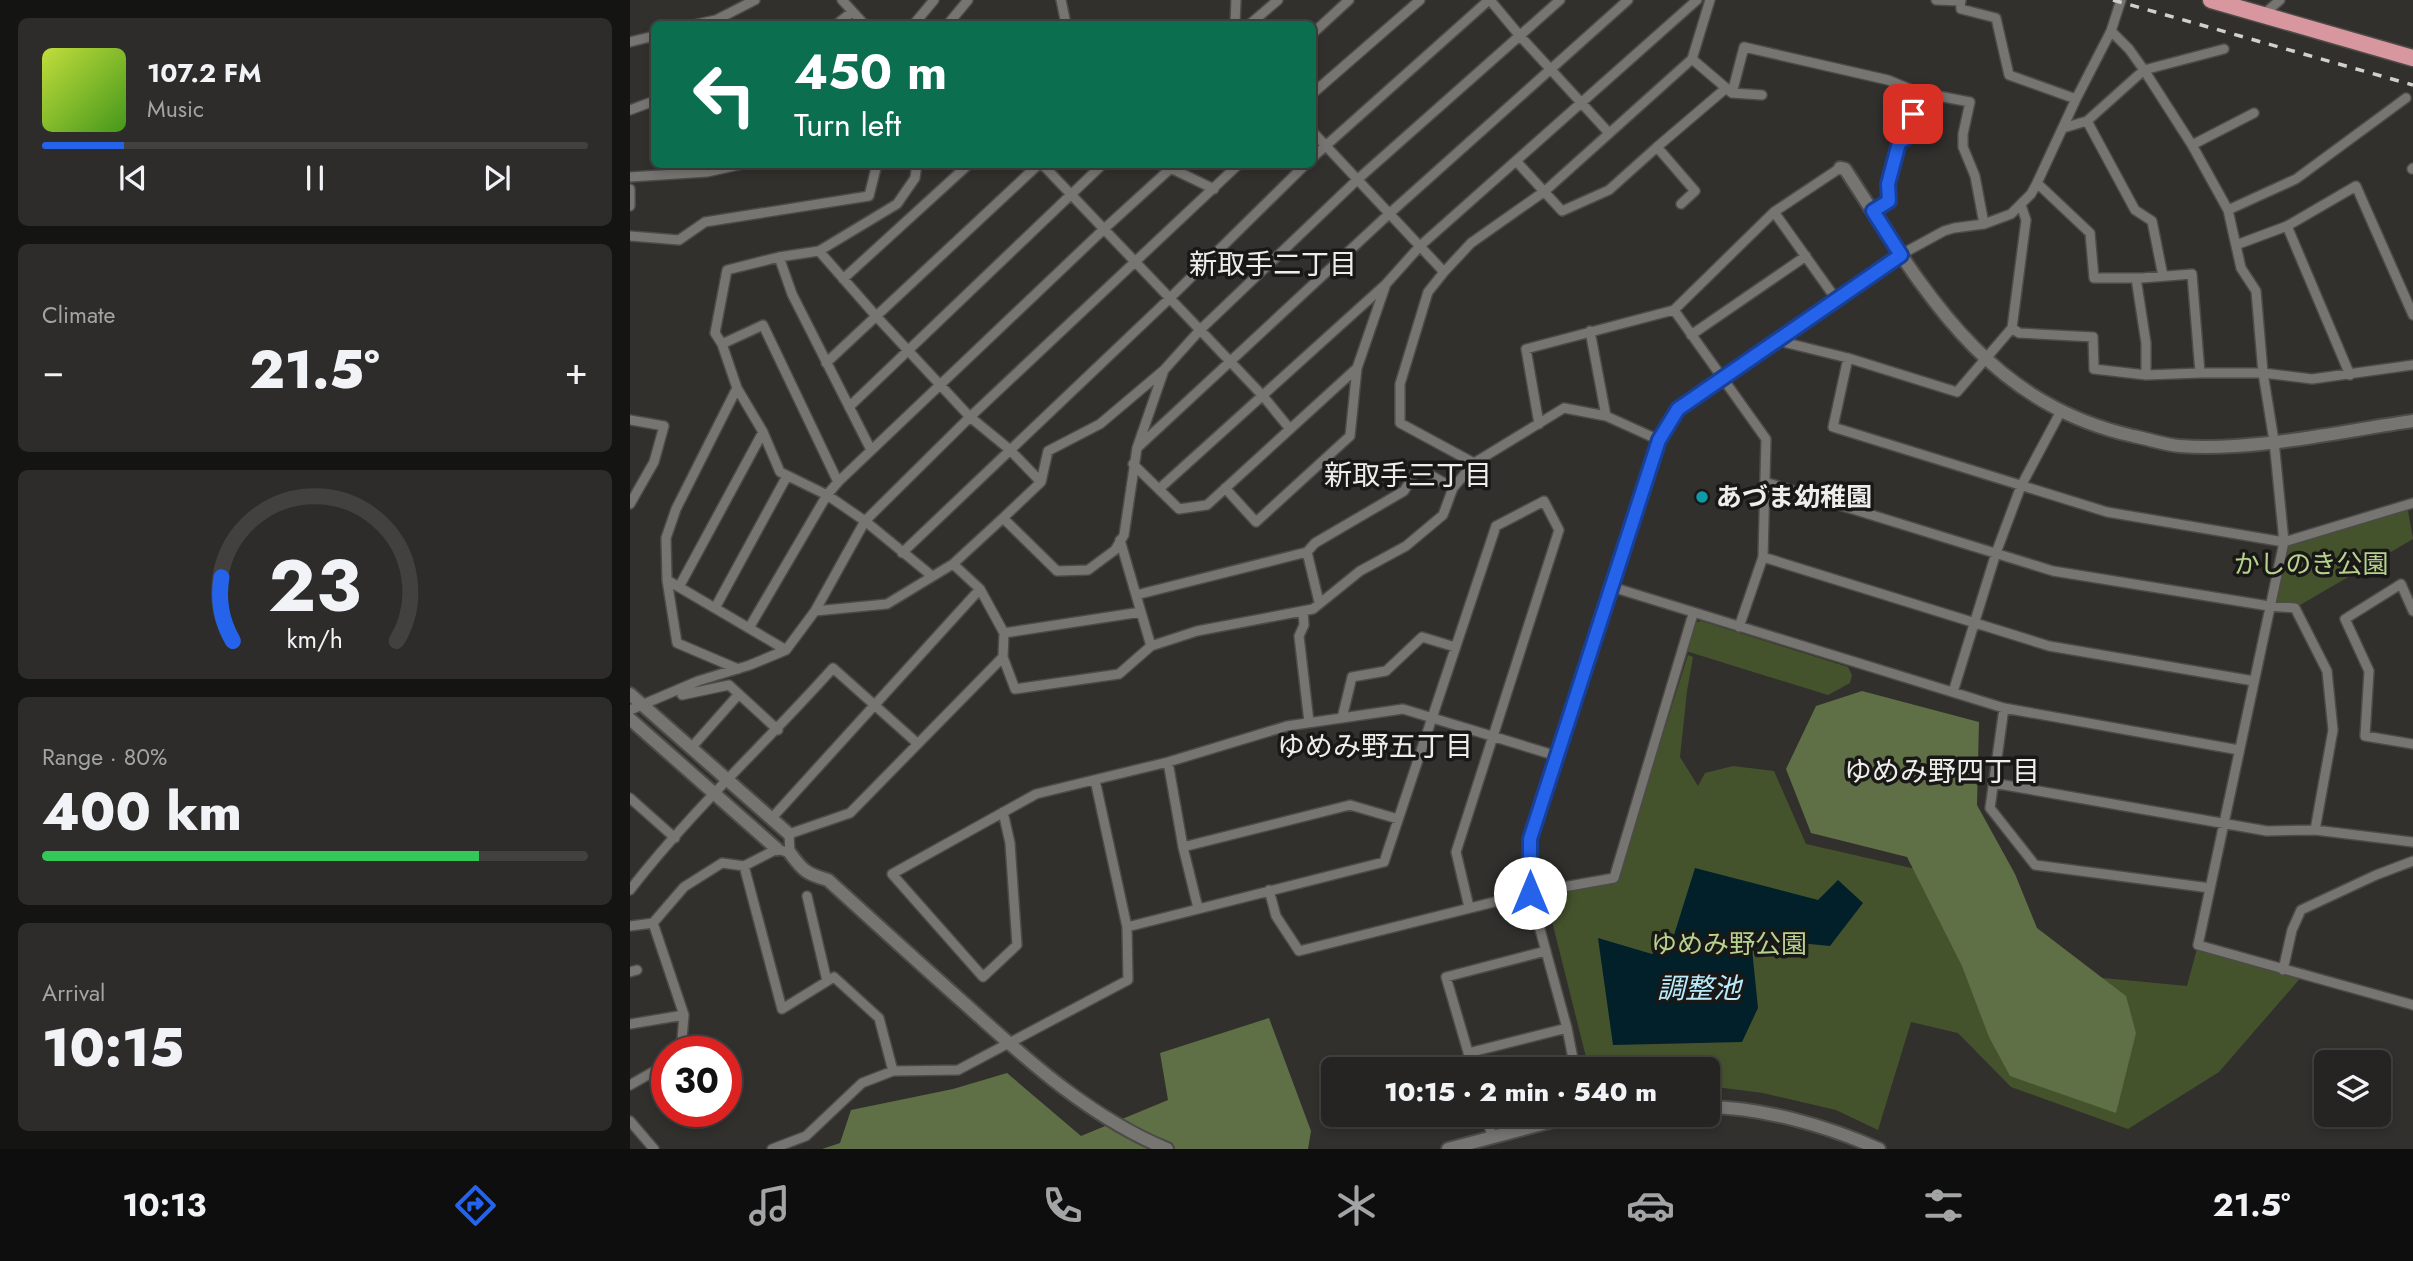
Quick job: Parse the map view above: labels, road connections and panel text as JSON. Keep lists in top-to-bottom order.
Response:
{
  "districts": [
    "新取手二丁目",
    "新取手三丁目",
    "ゆめみ野五丁目",
    "ゆめみ野四丁目"
  ],
  "water": ["調整池"],
  "parks": ["かしのき公園", "ゆめみ野公園"],
  "places": ["あづま幼稚園"],
  "page": {
    "turn": ["450 m", "Turn left"],
    "song": ["107.2 FM", "Music"],
    "tile": [
      "Climate",
      ["Range · 80%", "400 km"],
      ["Arrival", "10:15"]
    ],
    "heat": ["−", "21.5°", "+"],
    "limit": "30",
    "trip": "10:15 · 2 min · 540 m",
    "tabs": ["10:13", "21.5°"],
    "gauge": ["23", "km/h"]
  }
}
